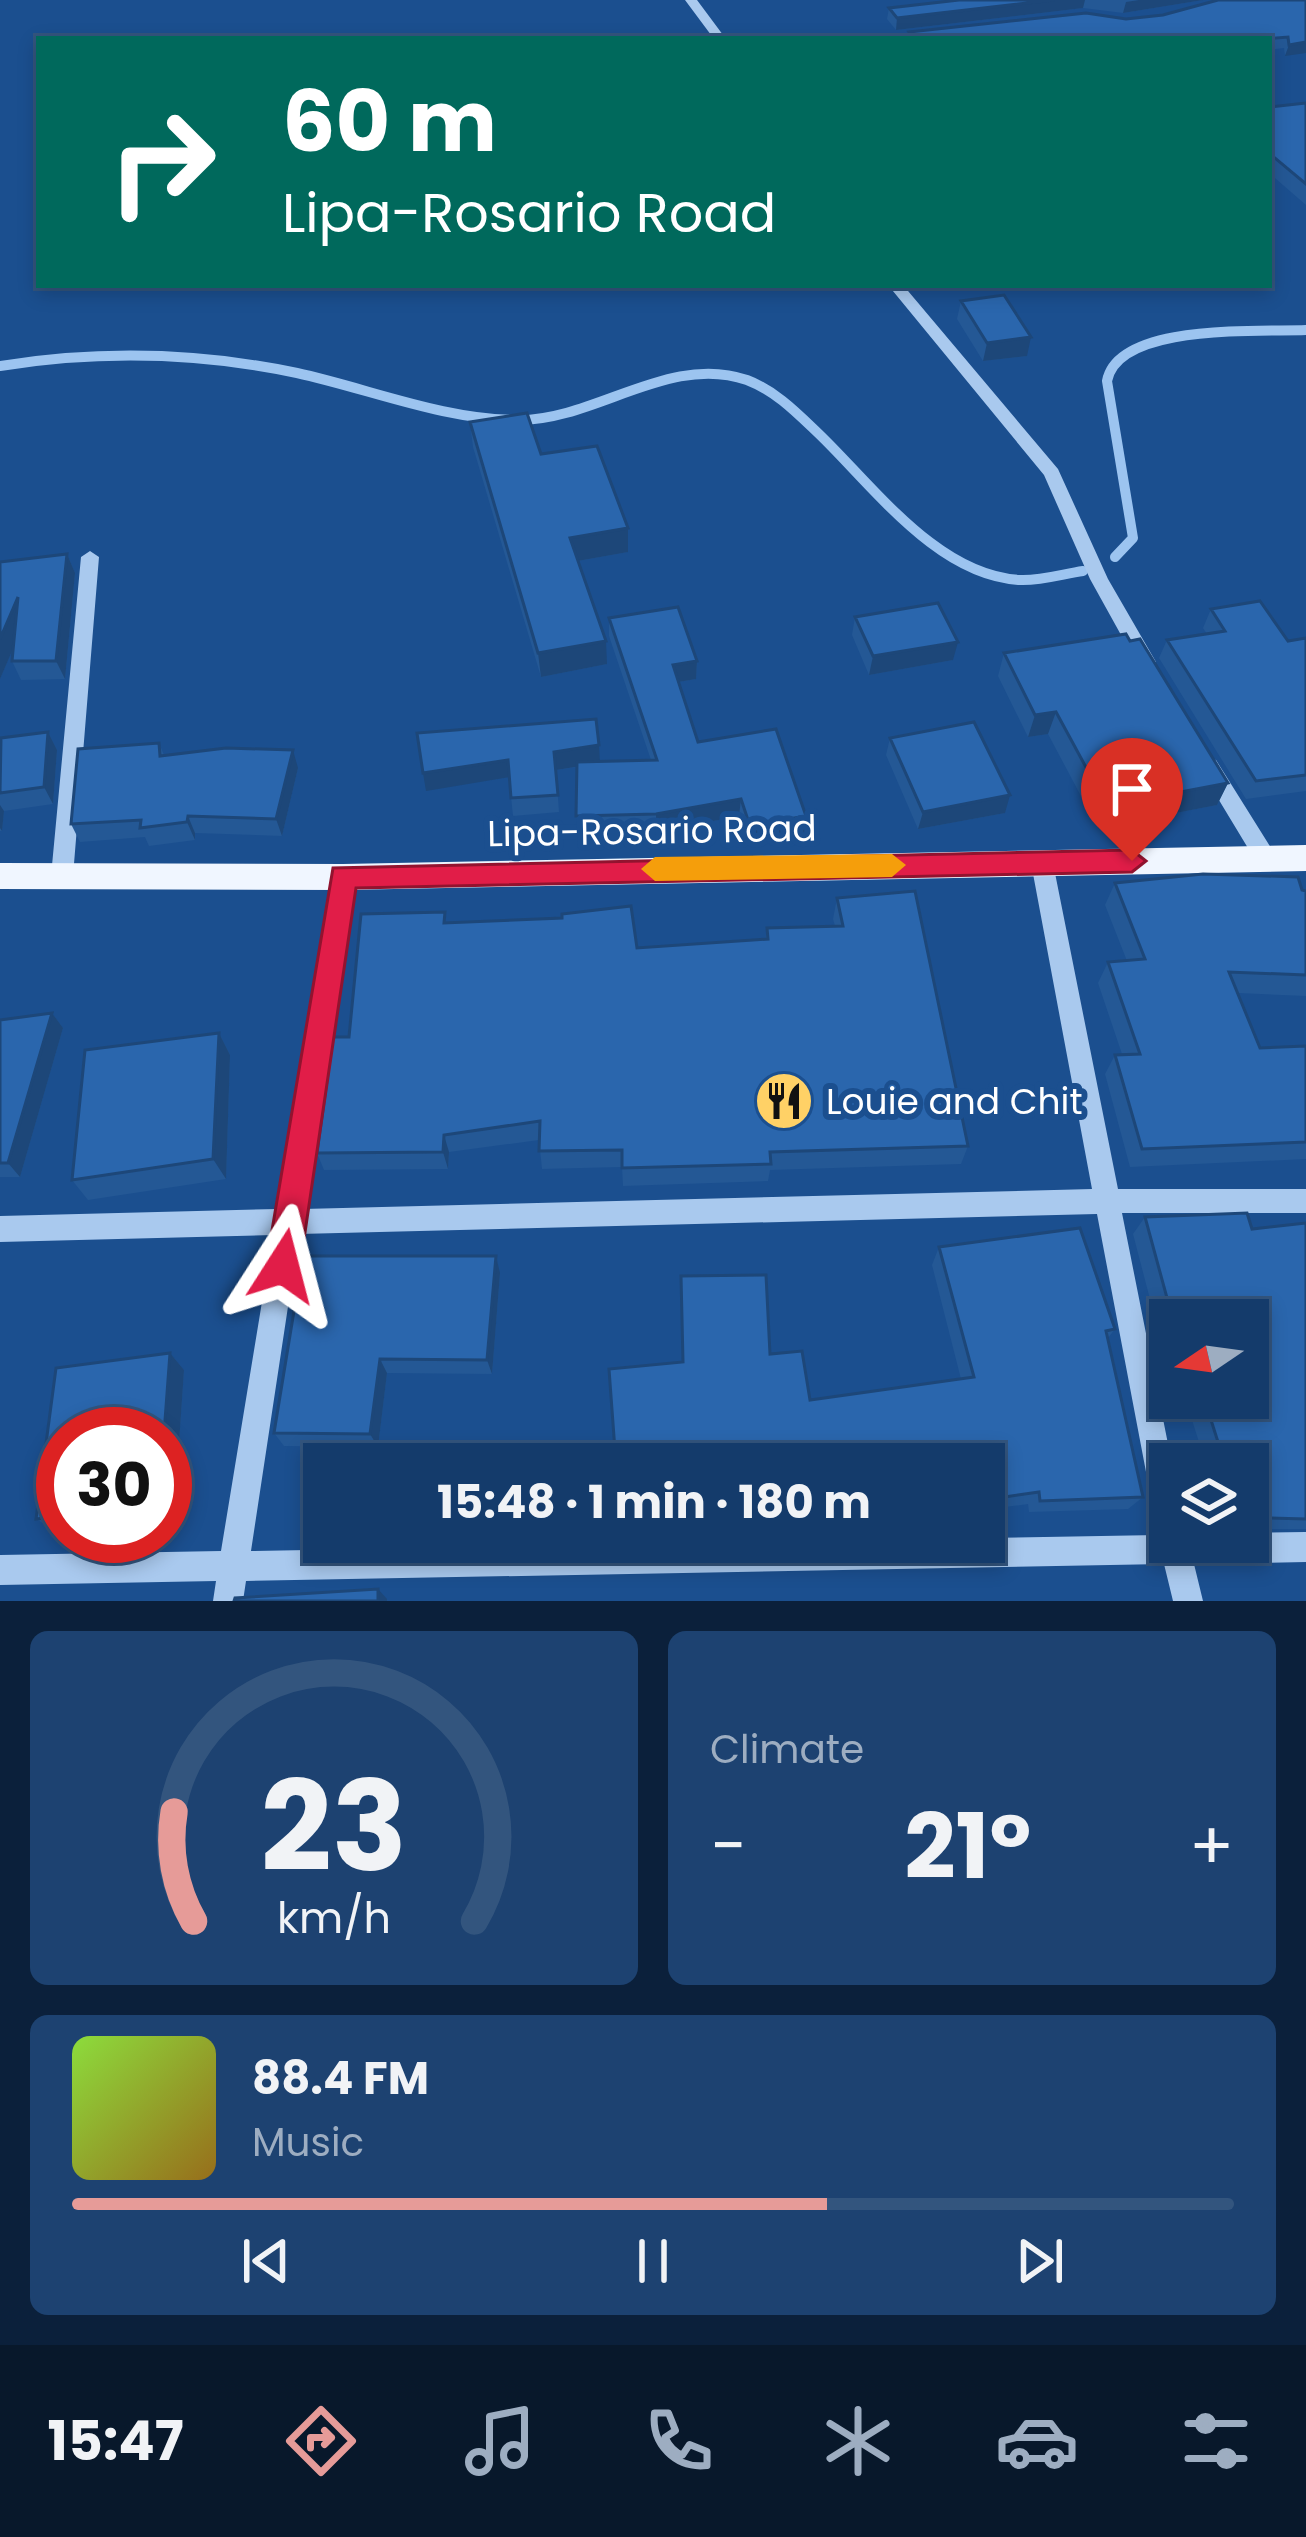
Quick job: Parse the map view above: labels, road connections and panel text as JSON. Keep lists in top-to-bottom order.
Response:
{
  "streets": {
    "main road": ["Lipa-Rosario Road"]
  },
  "places": {
    "restaurant": ["Louie and Chit"]
  },
  "north": "left",
  "page": {
    "turn": ["60 m", "Lipa-Rosario Road"],
    "limit": "30",
    "trip": "15:48 · 1 min · 180 m",
    "tile": "Climate",
    "heat": ["−", "21°", "+"],
    "song": ["88.4 FM", "Music"],
    "tabs": "15:47",
    "gauge": ["23", "km/h"]
  }
}
